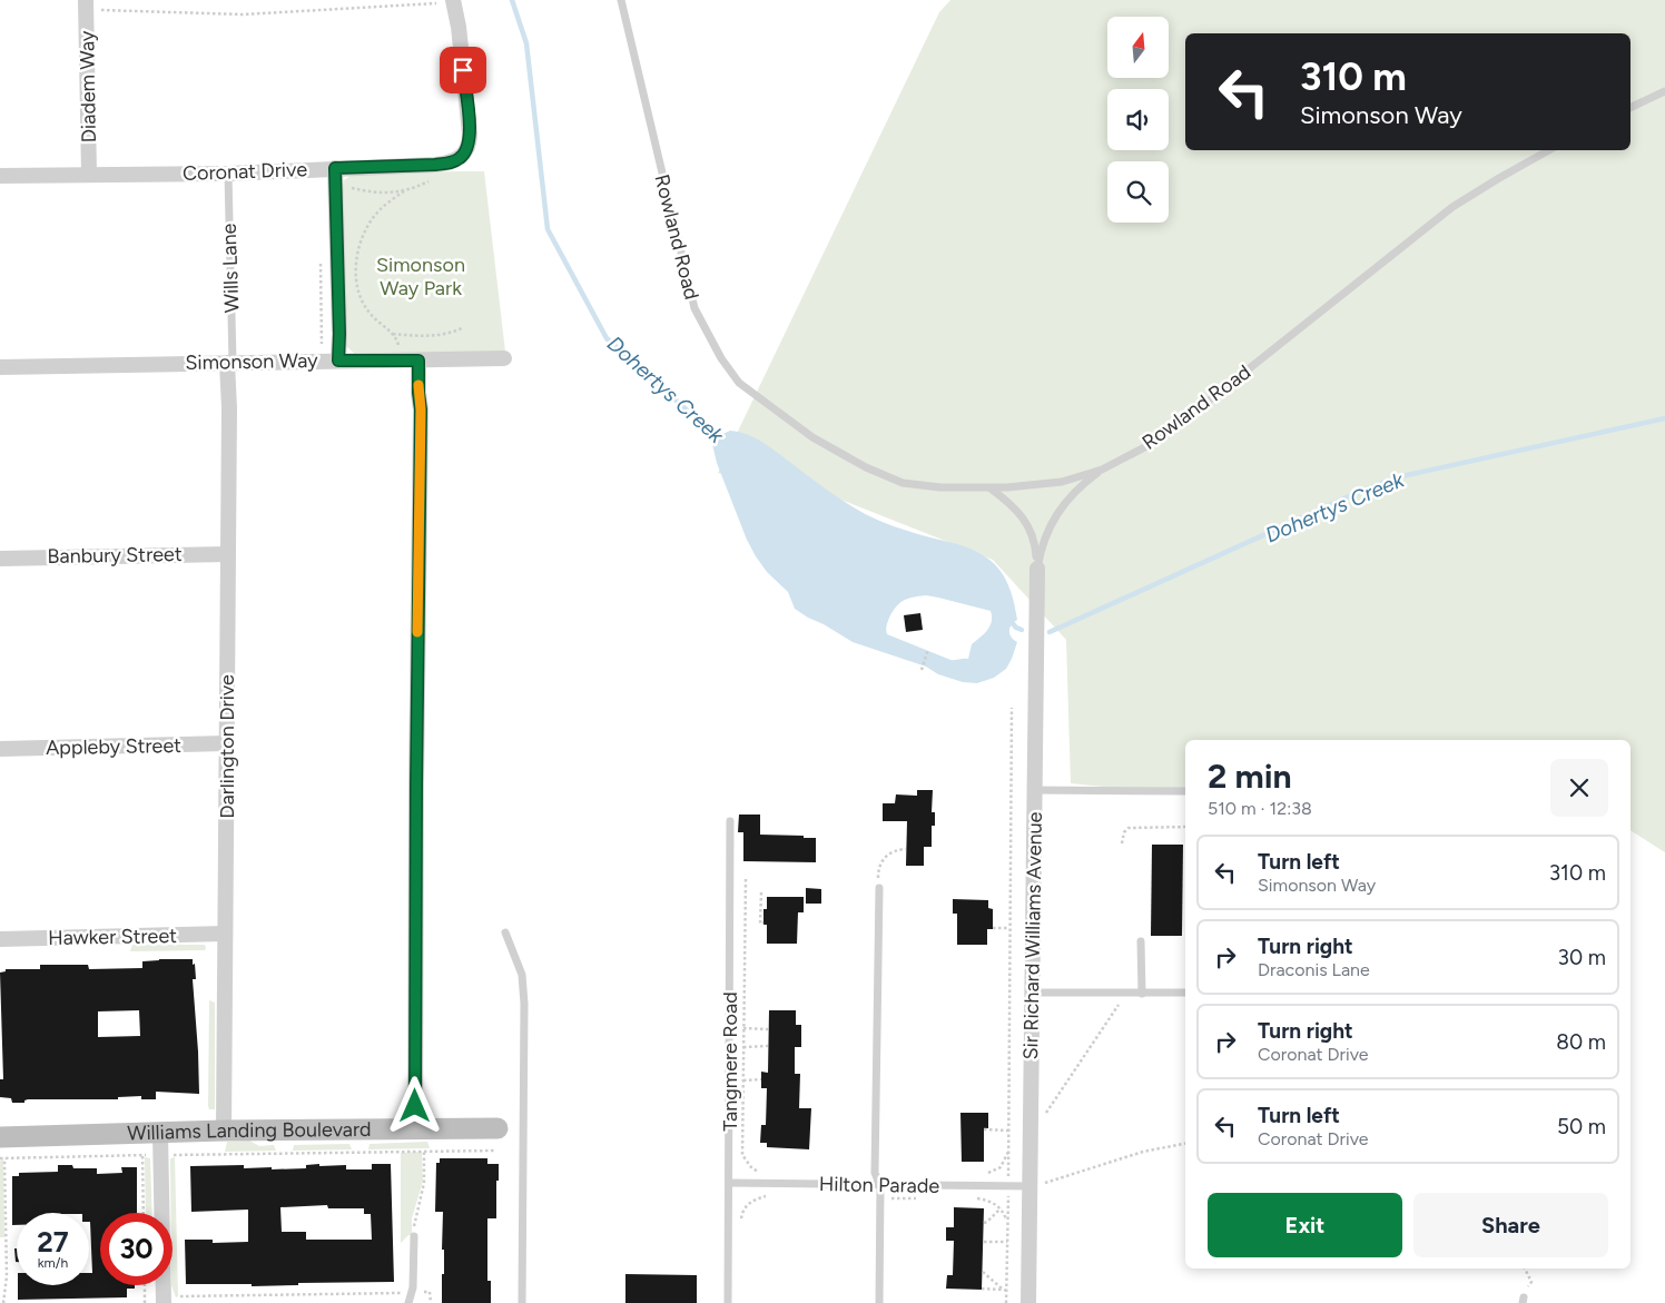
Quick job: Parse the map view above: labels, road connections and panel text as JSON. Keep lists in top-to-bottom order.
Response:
{
  "streets": {
    "street": [
      "Diadem Way",
      "Coronat Drive",
      "Simonson Way",
      "Banbury Street",
      "Appleby Street",
      "Darlington Drive",
      "Sir Richard Williams Avenue",
      "Hawker Street",
      "Williams Landing Boulevard"
    ],
    "lane": [
      "Rowland Road",
      "Wills Lane",
      "Tangmere Road",
      "Hilton Parade"
    ]
  },
  "crossings": [
    ["Diadem Way", "Coronat Drive"],
    ["Coronat Drive", "Wills Lane"],
    ["Wills Lane", "Simonson Way"],
    ["Wills Lane", "Darlington Drive"],
    ["Simonson Way", "Darlington Drive"],
    ["Banbury Street", "Darlington Drive"],
    ["Appleby Street", "Darlington Drive"],
    ["Darlington Drive", "Hawker Street"],
    ["Darlington Drive", "Williams Landing Boulevard"],
    ["Sir Richard Williams Avenue", "Hilton Parade"],
    ["Tangmere Road", "Hilton Parade"]
  ],
  "water": ["Dohertys Creek"],
  "parks": ["Simonson Way Park"],
  "north": "top",
  "page": {
    "turn": ["310 m", "Simonson Way"],
    "heading": ["2 min", "510 m · 12:38"],
    "list": [
      {
        "name": "Turn left",
        "note": "Simonson Way",
        "value": "310 m"
      },
      {
        "name": "Turn right",
        "note": "Draconis Lane",
        "value": "30 m"
      },
      {
        "name": "Turn right",
        "note": "Coronat Drive",
        "value": "80 m"
      },
      {
        "name": "Turn left",
        "note": "Coronat Drive",
        "value": "50 m"
      }
    ],
    "buttons": ["Exit", "Share"],
    "speed": "27 km/h",
    "limit": "30"
  }
}
